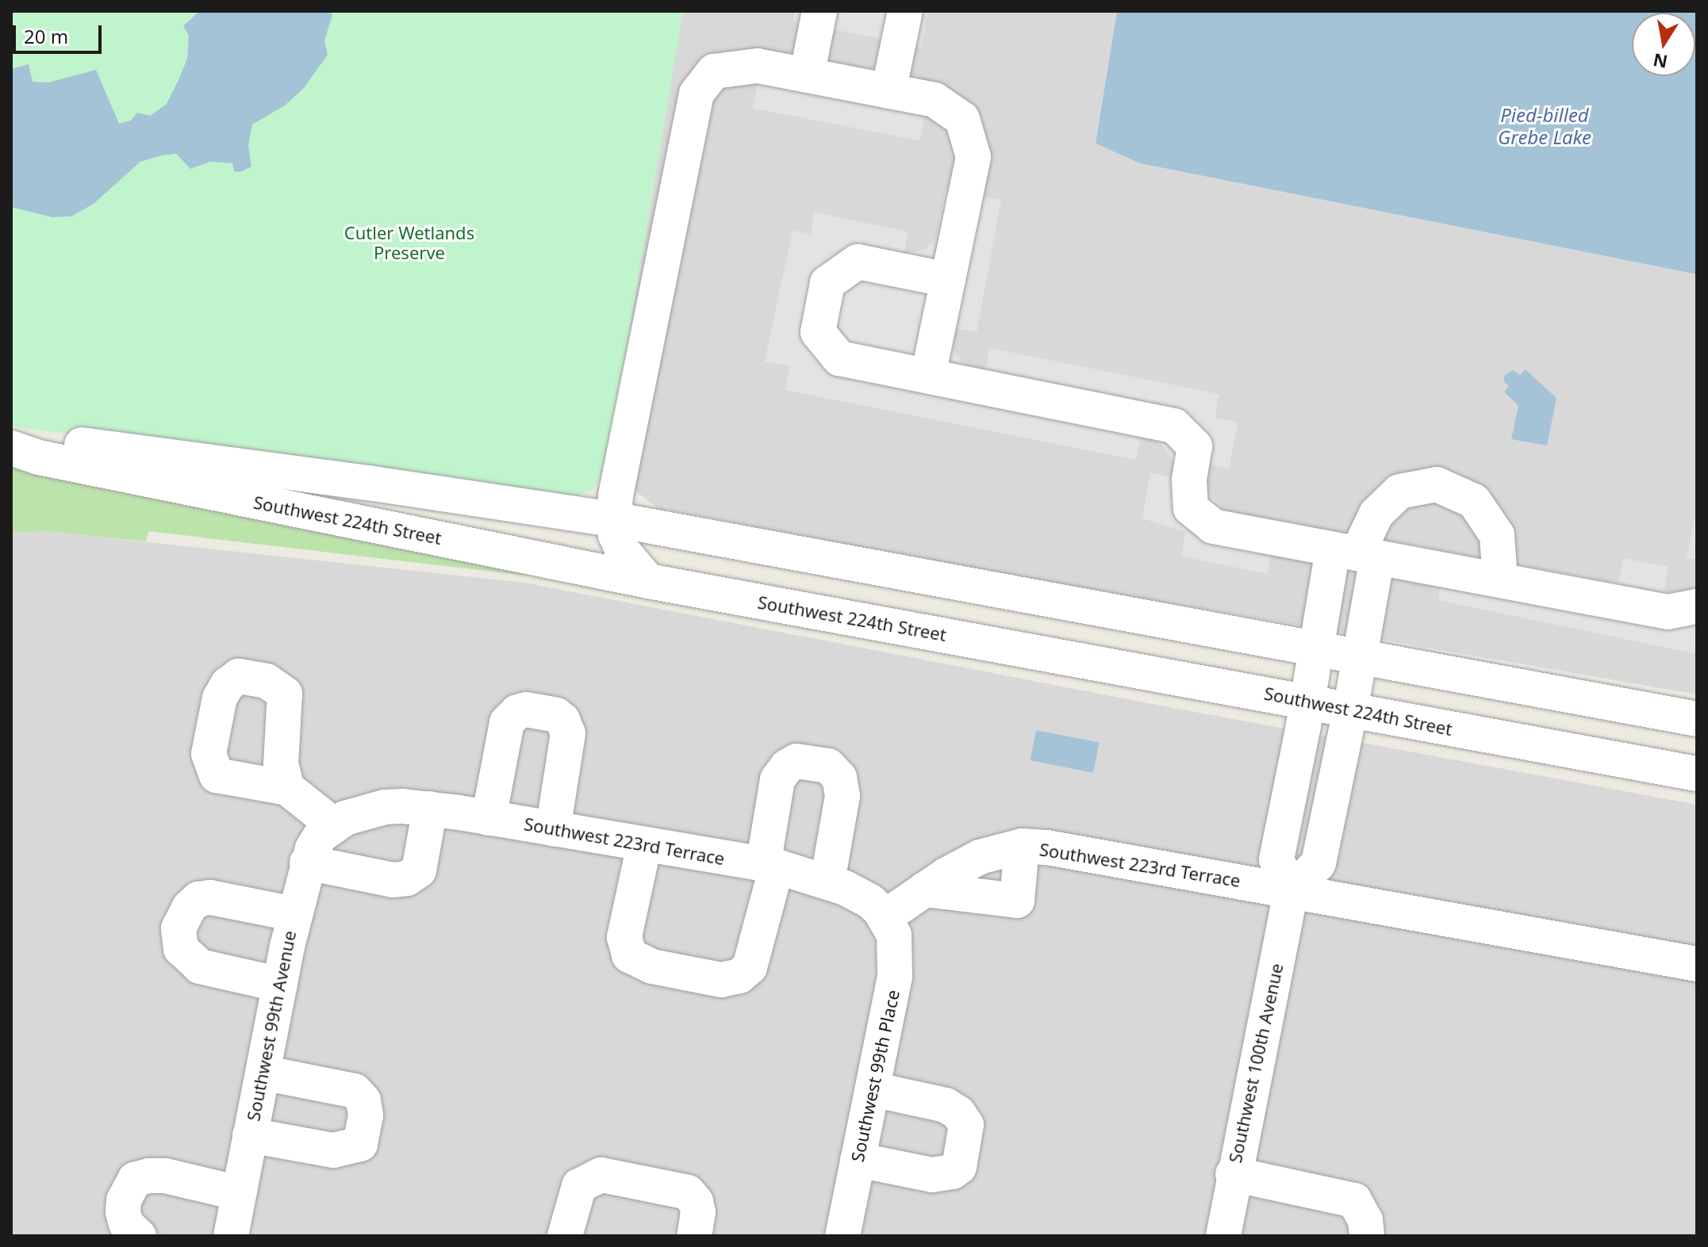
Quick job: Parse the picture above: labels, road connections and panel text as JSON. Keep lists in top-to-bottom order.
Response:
{
  "streets": {
    "street": [
      "Southwest 224th Street",
      "Southwest 223rd Terrace",
      "Southwest 99th Avenue",
      "Southwest 100th Avenue",
      "Southwest 99th Place"
    ]
  },
  "crossings": [
    ["Southwest 223rd Terrace", "Southwest 99th Avenue"],
    ["Southwest 223rd Terrace", "Southwest 100th Avenue"],
    ["Southwest 223rd Terrace", "Southwest 99th Place"]
  ],
  "water": ["Pied-billed Grebe Lake"],
  "parks": ["Cutler Wetlands Preserve"],
  "scale_bar": "20 m",
  "north": "bottom"
}
